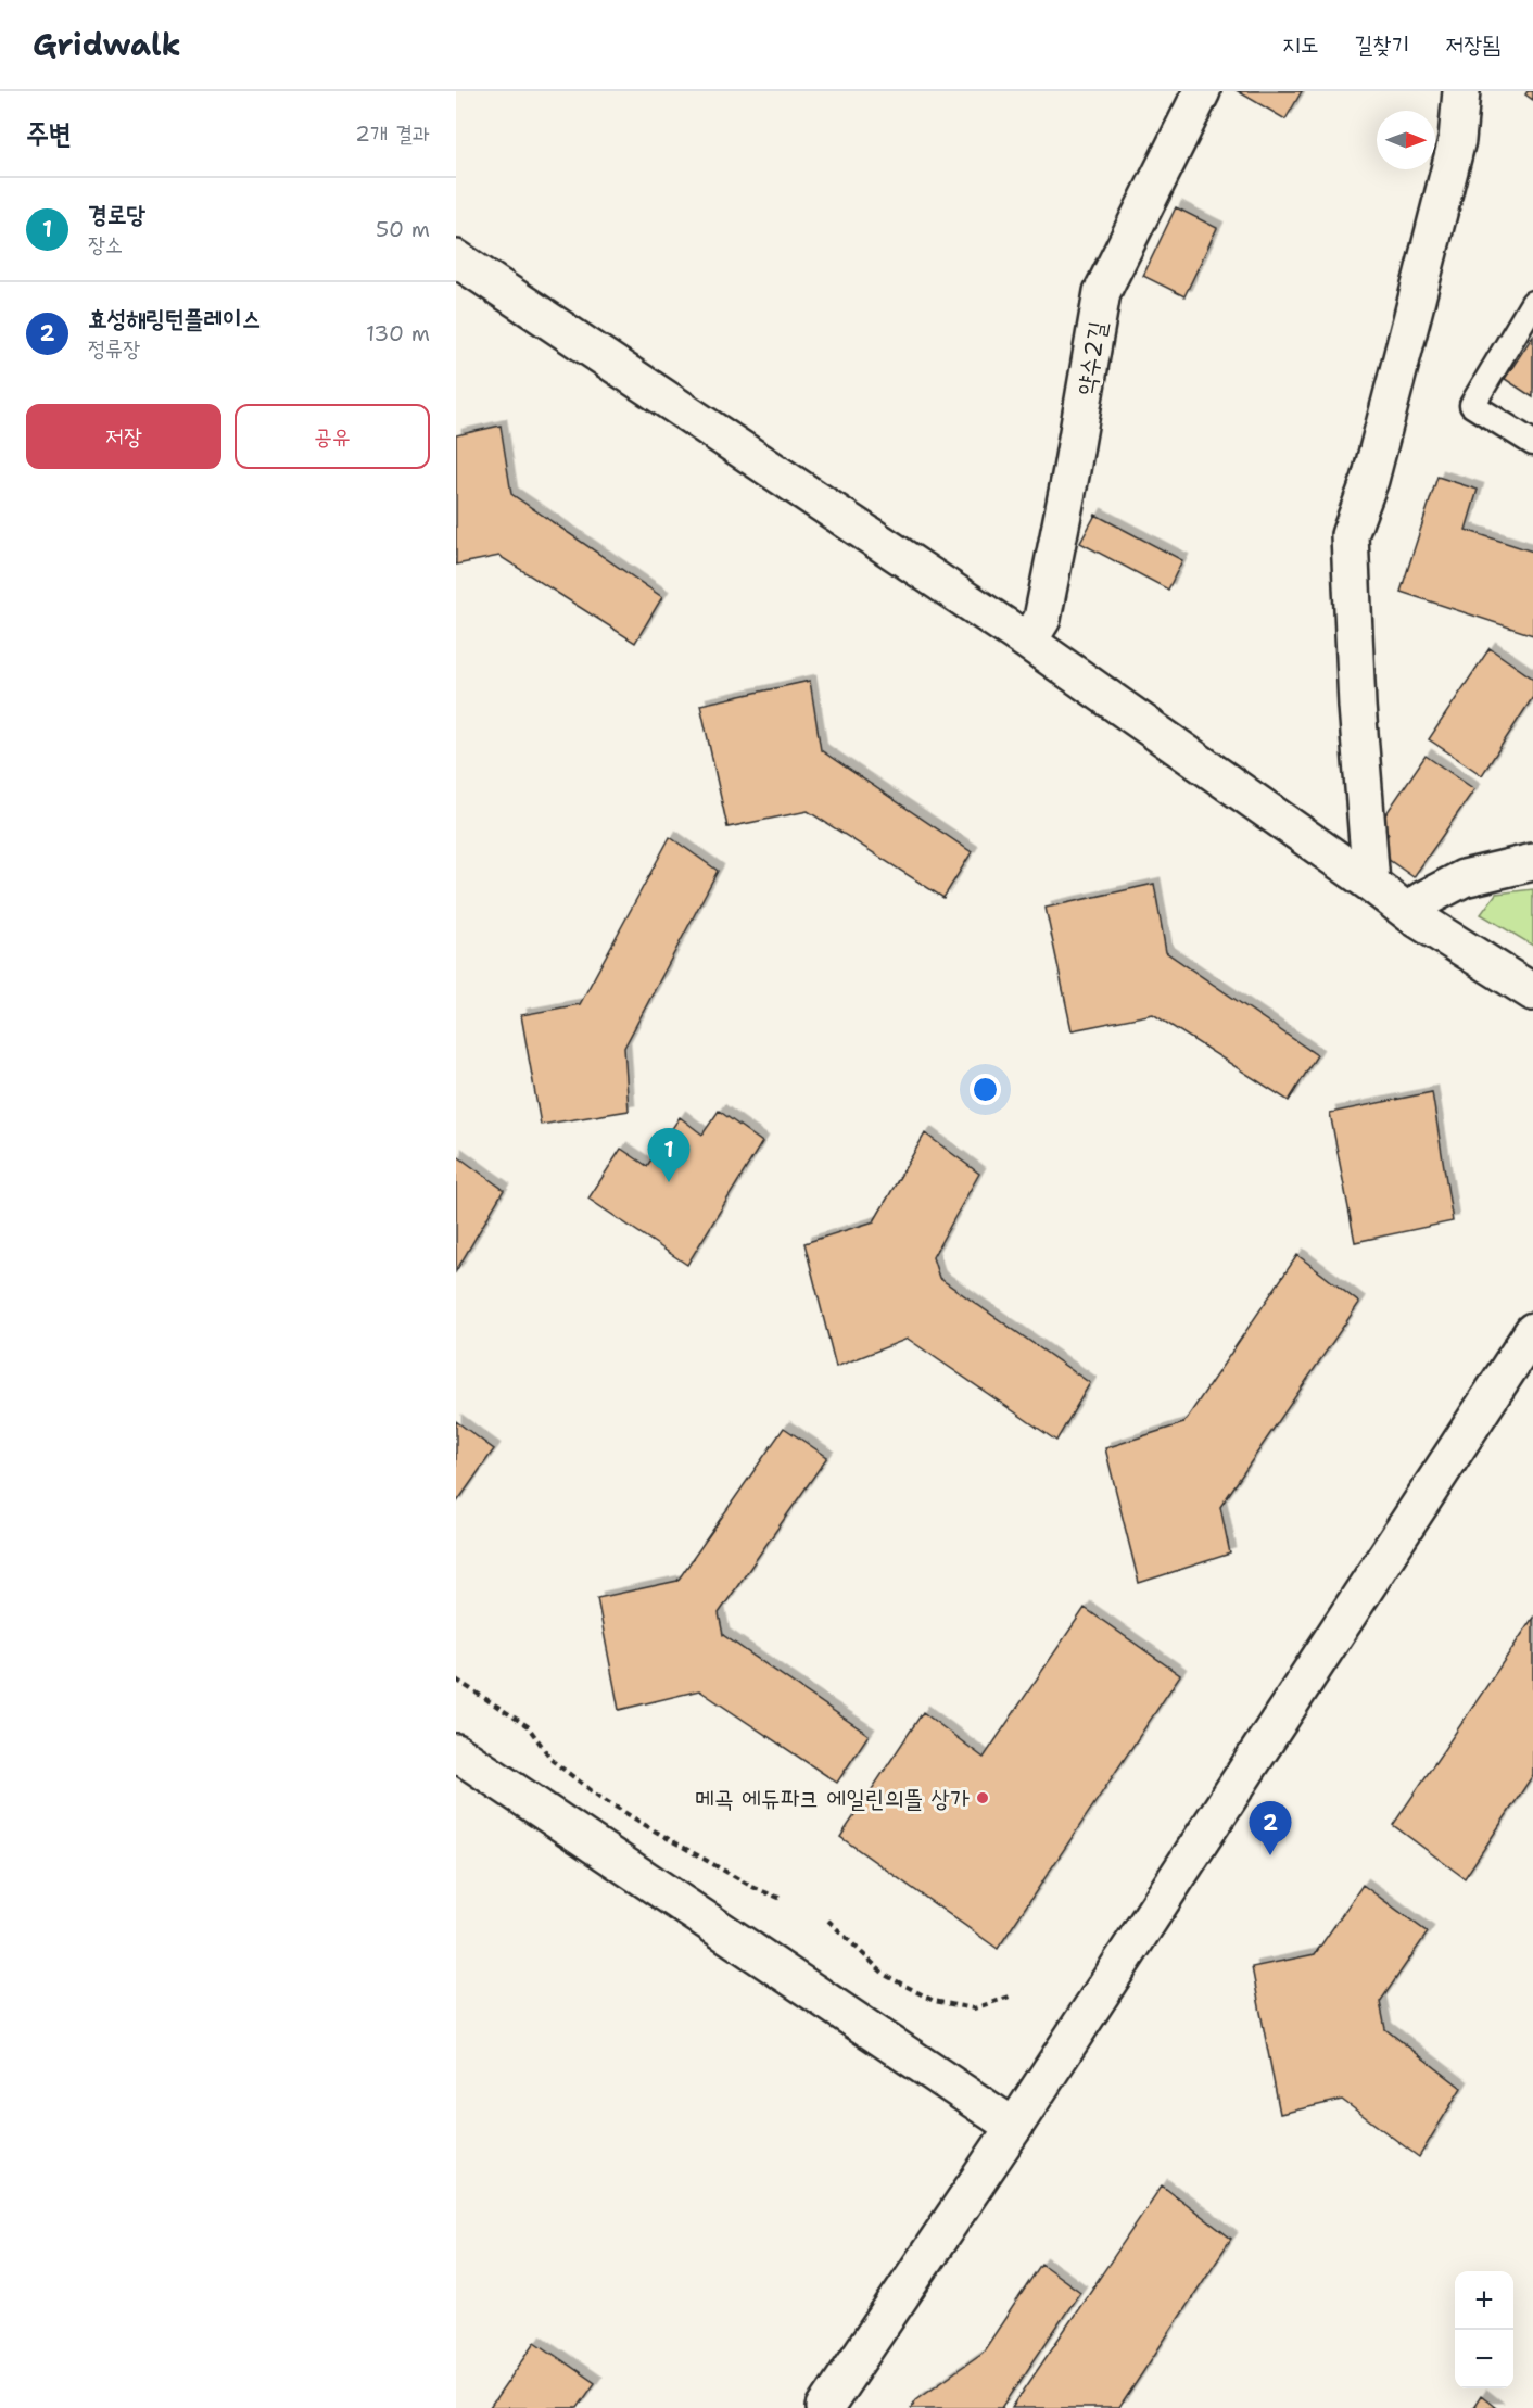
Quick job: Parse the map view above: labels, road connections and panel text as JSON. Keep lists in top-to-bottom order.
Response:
{
  "streets": {
    "street": ["약수2길"]
  },
  "places": ["메곡 에듀파크 에일린의뜰 상가"],
  "north": "right",
  "page": {
    "header": "Gridwalk",
    "nav": ["지도", "길찾기", "저장됨"],
    "heading": ["주변", "2개 결과"],
    "list": [
      {
        "mark": "1",
        "name": "경로당",
        "note": "장소",
        "value": "50 m"
      },
      {
        "mark": "2",
        "name": "효성해링턴플레이스",
        "note": "정류장",
        "value": "130 m"
      }
    ],
    "buttons": ["저장", "공유"],
    "pins": ["1", "2"],
    "map_buttons": ["+", "−"]
  }
}
